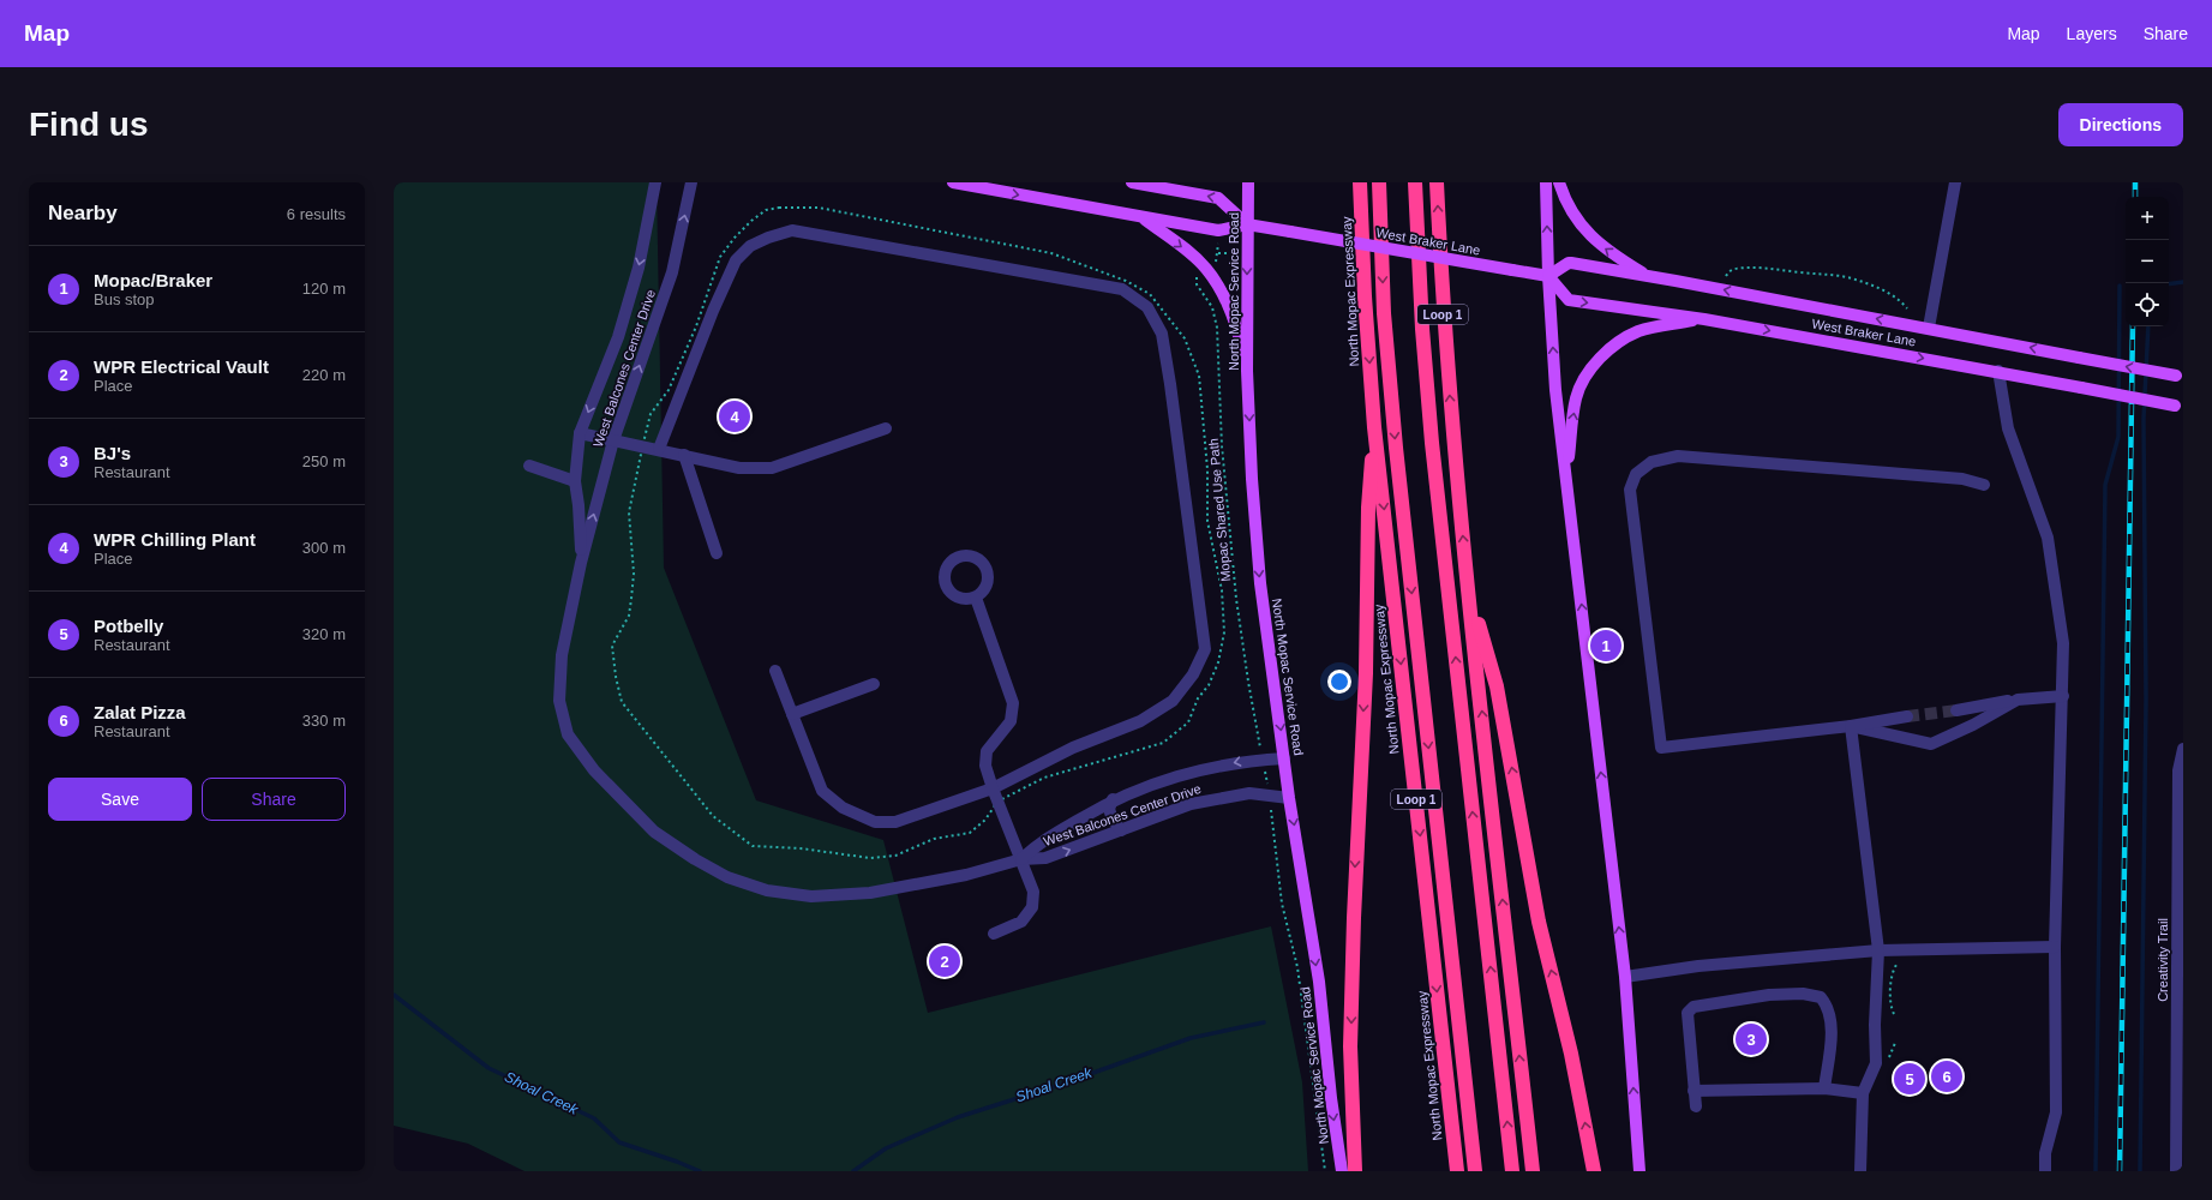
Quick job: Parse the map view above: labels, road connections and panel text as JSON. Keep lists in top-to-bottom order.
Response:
{
  "streets": {
    "highway": ["North Mopac Expressway", "Loop 1"],
    "main road": ["West Braker Lane", "North Mopac Service Road"],
    "street": ["West Balcones Center Drive", "Creativity Trail"],
    "path": ["Mopac Shared Use Path"]
  },
  "crossings": [
    ["West Braker Lane", "North Mopac Service Road"],
    ["North Mopac Service Road", "West Balcones Center Drive"]
  ],
  "one_way": ["North Mopac Service Road"],
  "water": ["Shoal Creek"],
  "page": {
    "header": "Map",
    "nav": ["Map", "Layers", "Share"],
    "buttons": [
      "Directions",
      ["Save", "Share"]
    ],
    "title": "Find us",
    "heading": ["Nearby", "6 results"],
    "map_buttons": ["+", "−"],
    "list": [
      {
        "mark": "1",
        "name": "Mopac/Braker",
        "note": "Bus stop",
        "value": "120 m"
      },
      {
        "mark": "2",
        "name": "WPR Electrical Vault",
        "note": "Place",
        "value": "220 m"
      },
      {
        "mark": "3",
        "name": "BJ's",
        "note": "Restaurant",
        "value": "250 m"
      },
      {
        "mark": "4",
        "name": "WPR Chilling Plant",
        "note": "Place",
        "value": "300 m"
      },
      {
        "mark": "5",
        "name": "Potbelly",
        "note": "Restaurant",
        "value": "320 m"
      },
      {
        "mark": "6",
        "name": "Zalat Pizza",
        "note": "Restaurant",
        "value": "330 m"
      }
    ],
    "pins": [
      "4",
      "1",
      "2",
      "3",
      "6",
      "5"
    ]
  }
}
